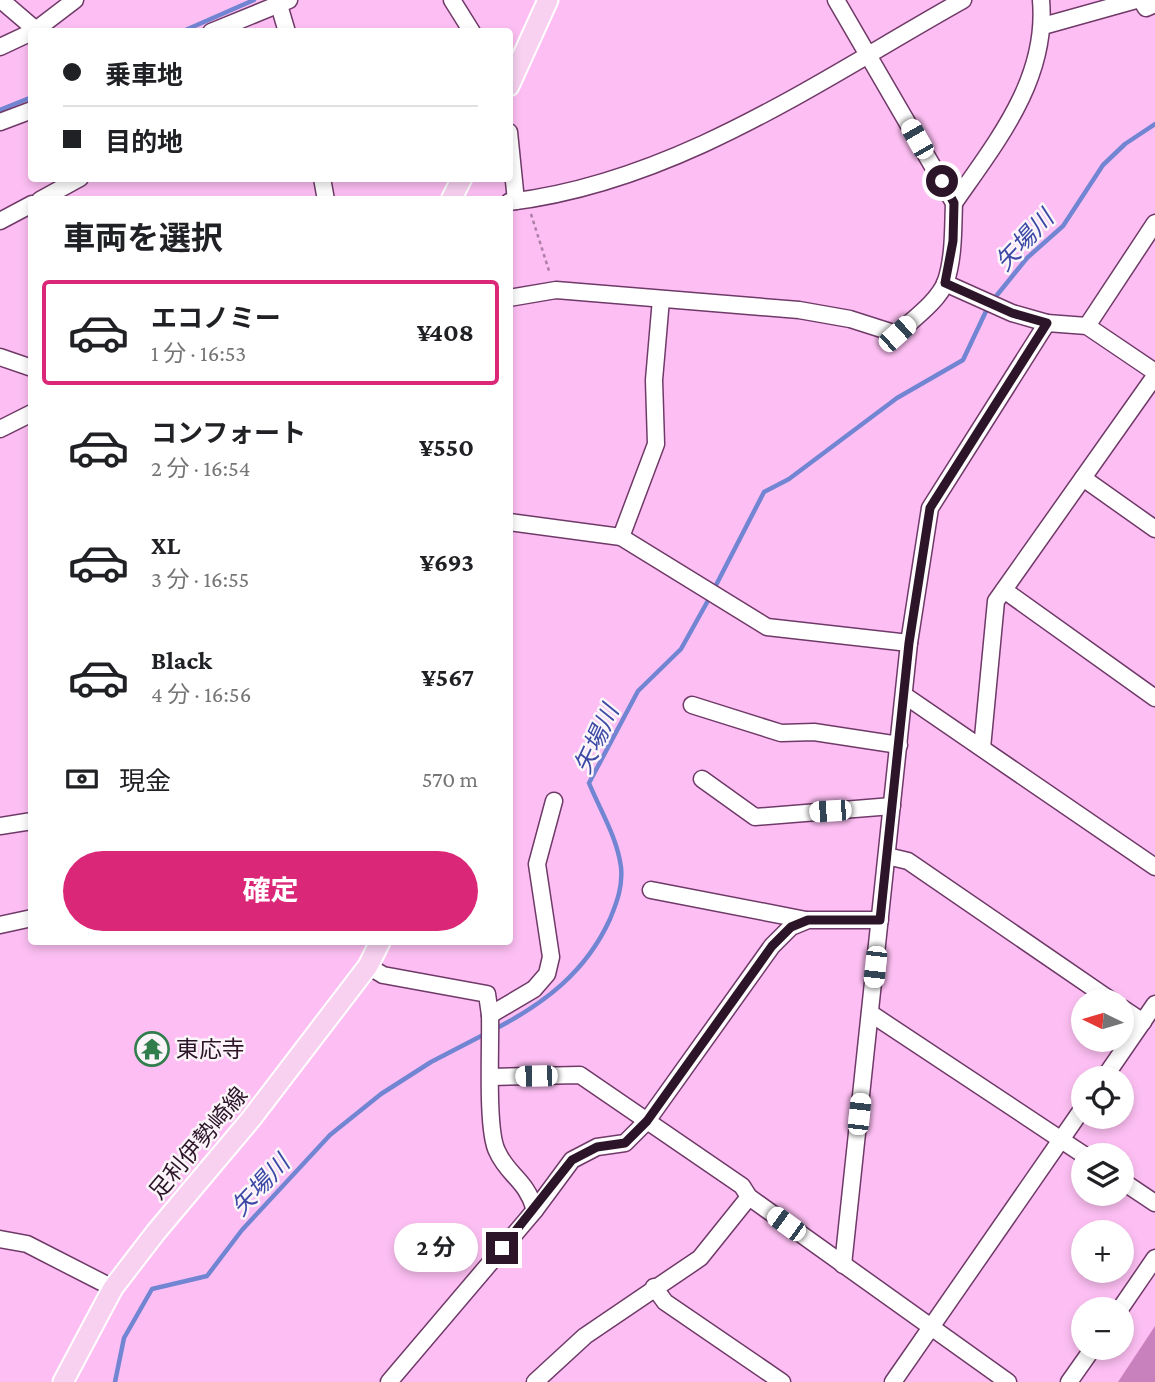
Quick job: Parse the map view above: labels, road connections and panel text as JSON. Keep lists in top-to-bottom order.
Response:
{
  "streets": {
    "main road": ["足利伊勢崎線"]
  },
  "water": ["矢場川"],
  "places": {
    "temple": ["東応寺"]
  },
  "north": "left",
  "page": {
    "banner": ["乗車地", "目的地"],
    "heading": "車両を選択",
    "list": [
      {
        "name": "エコノミー",
        "note": "1 分 · 16:53",
        "value": "¥408"
      },
      {
        "name": "コンフォート",
        "note": "2 分 · 16:54",
        "value": "¥550"
      },
      {
        "name": "XL",
        "note": "3 分 · 16:55",
        "value": "¥693"
      },
      {
        "name": "Black",
        "note": "4 分 · 16:56",
        "value": "¥567"
      }
    ],
    "pay": ["現金", "570 m"],
    "buttons": "確定",
    "map_buttons": ["+", "−"],
    "bubble": "2 分"
  }
}
